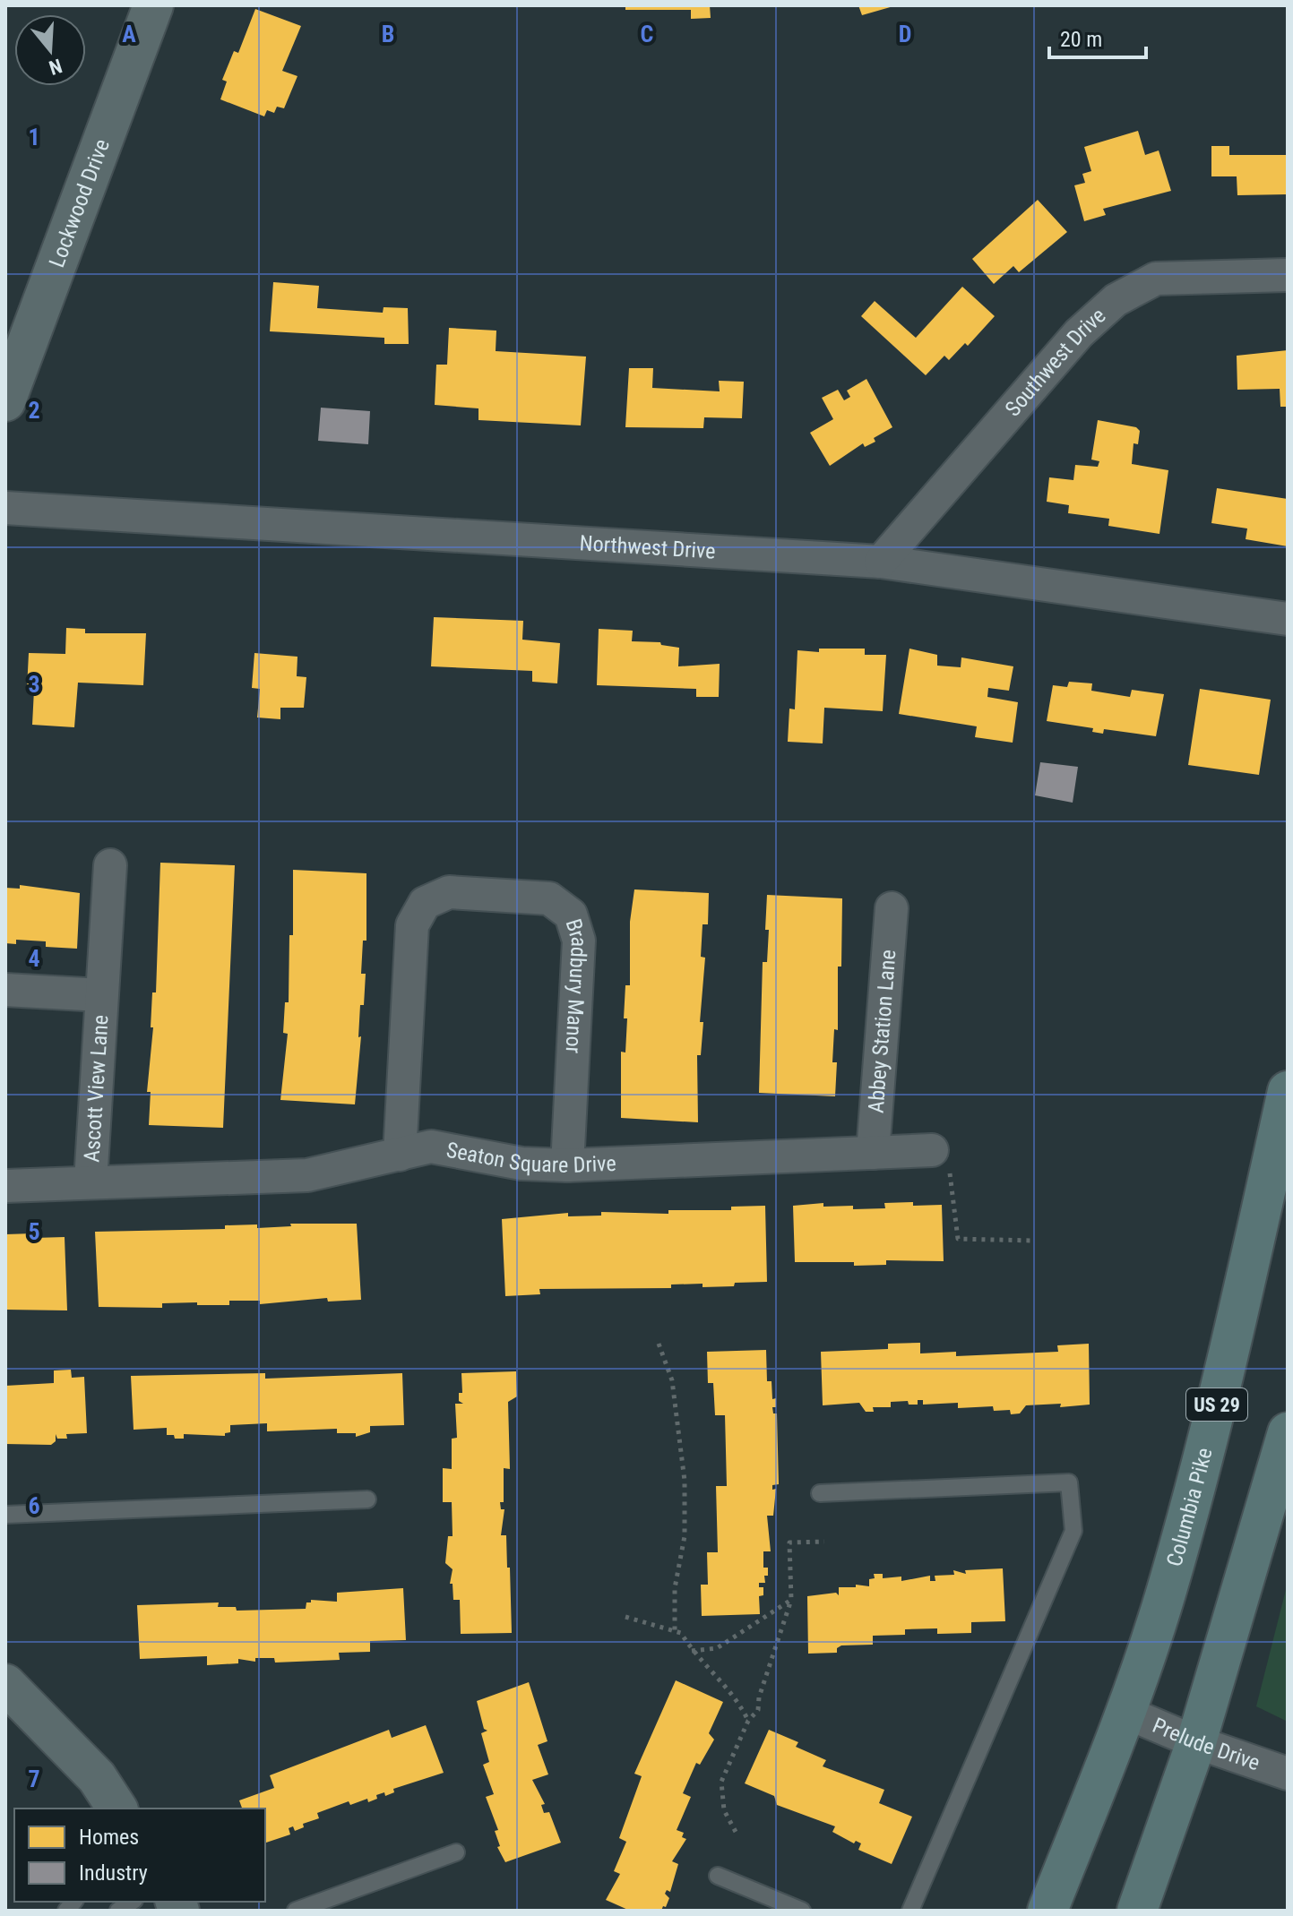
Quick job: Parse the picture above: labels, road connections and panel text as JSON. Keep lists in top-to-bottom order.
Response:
{
  "streets": {
    "highway": ["US 29", "Columbia Pike"],
    "street": [
      "Lockwood Drive",
      "Southwest Drive",
      "Northwest Drive",
      "Bradbury Manor",
      "Abbey Station Lane",
      "Ascott View Lane",
      "Seaton Square Drive",
      "Prelude Drive"
    ]
  },
  "crossings": [
    ["Southwest Drive", "Northwest Drive"],
    ["Bradbury Manor", "Seaton Square Drive"],
    ["Abbey Station Lane", "Seaton Square Drive"],
    ["Ascott View Lane", "Seaton Square Drive"],
    ["Columbia Pike", "Prelude Drive"]
  ],
  "legend": ["Homes", "Industry"],
  "scale_bar": "20 m",
  "north": "bottom",
  "grid": {
    "columns": [
      "A",
      "B",
      "C",
      "D"
    ],
    "rows": [
      "1",
      "2",
      "3",
      "4",
      "5",
      "6",
      "7"
    ]
  }
}
